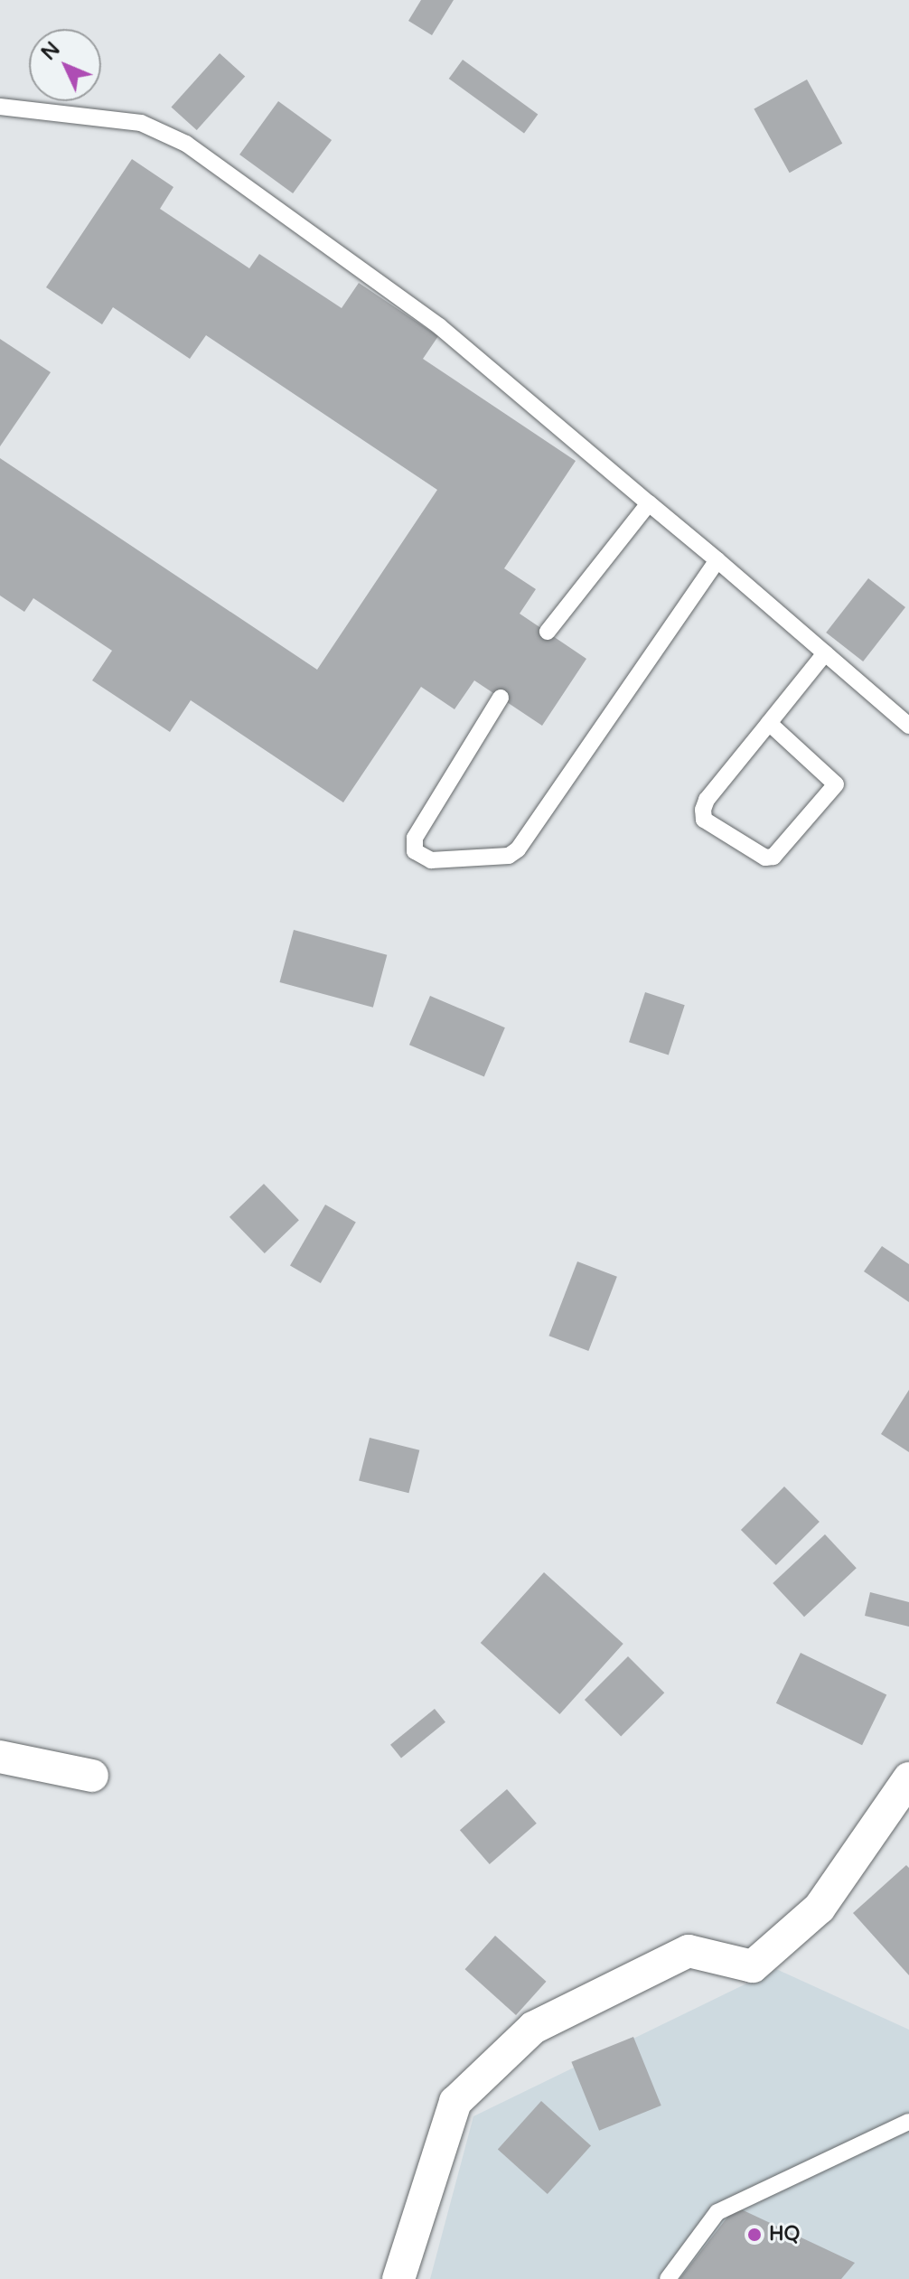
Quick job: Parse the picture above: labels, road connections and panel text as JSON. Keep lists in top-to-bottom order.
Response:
{
  "places": ["HQ"],
  "north": "top left"
}
